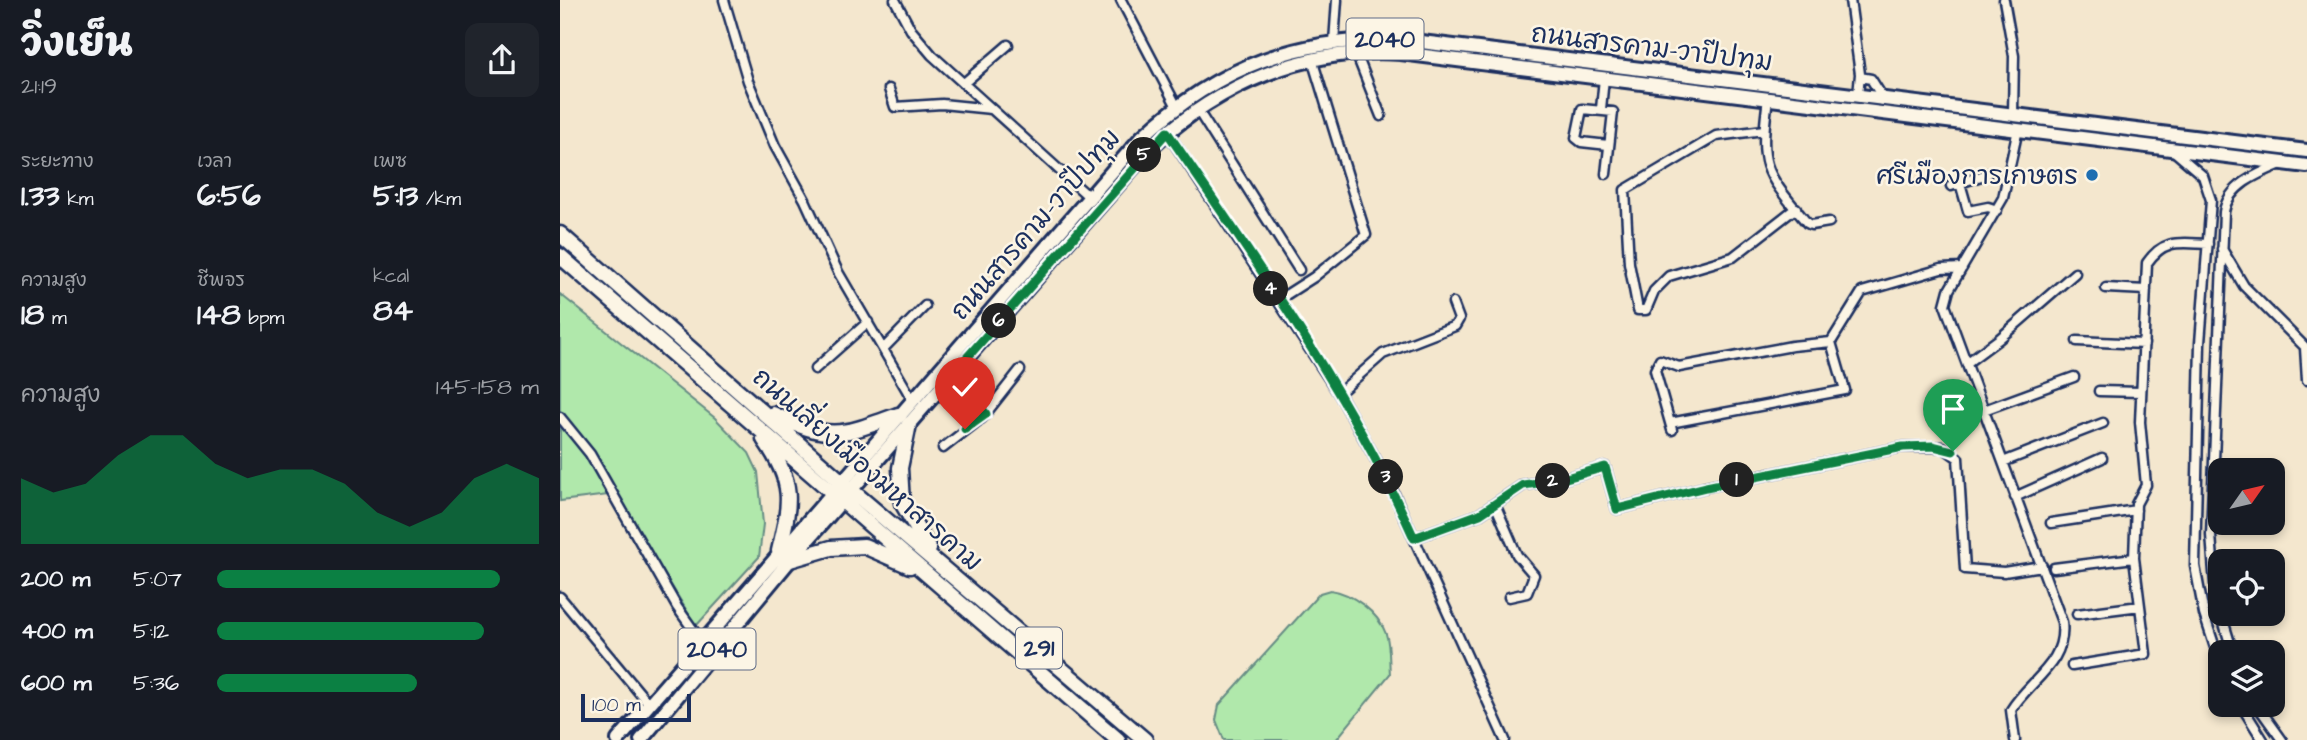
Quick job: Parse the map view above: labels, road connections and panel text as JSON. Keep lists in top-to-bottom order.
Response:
{
  "streets": {
    "highway": ["ถนนเลี่ยงเมืองมหาสารคาม", "291"],
    "main road": ["2040", "ถนนสารคาม-วาปีปทุม"]
  },
  "crossings": [
    ["ถนนสารคาม-วาปีปทุม", "ถนนเลี่ยงเมืองมหาสารคาม"]
  ],
  "places": ["ศรีเมืองการเกษตร"],
  "scale_bar": "100 m",
  "north": "top right",
  "page": {
    "heading": ["วิ่งเย็น", "21:19"],
    "stats": [
      ["ระยะทาง", "1.33 km"],
      ["เวลา", "6:56"],
      ["เพซ", "5:13 /km"],
      ["ความสูง", "18 m"],
      ["ชีพจร", "148 bpm"],
      ["kcal", "84"]
    ],
    "pins": [
      "5",
      "4",
      "6",
      "3",
      "1",
      "2"
    ],
    "chart": ["ความสูง", "145–158 m"],
    "list": [
      {
        "name": "200 m",
        "note": "5:07"
      },
      {
        "name": "400 m",
        "note": "5:12"
      },
      {
        "name": "600 m",
        "note": "5:36"
      }
    ],
    "scale": "100 m"
  }
}
